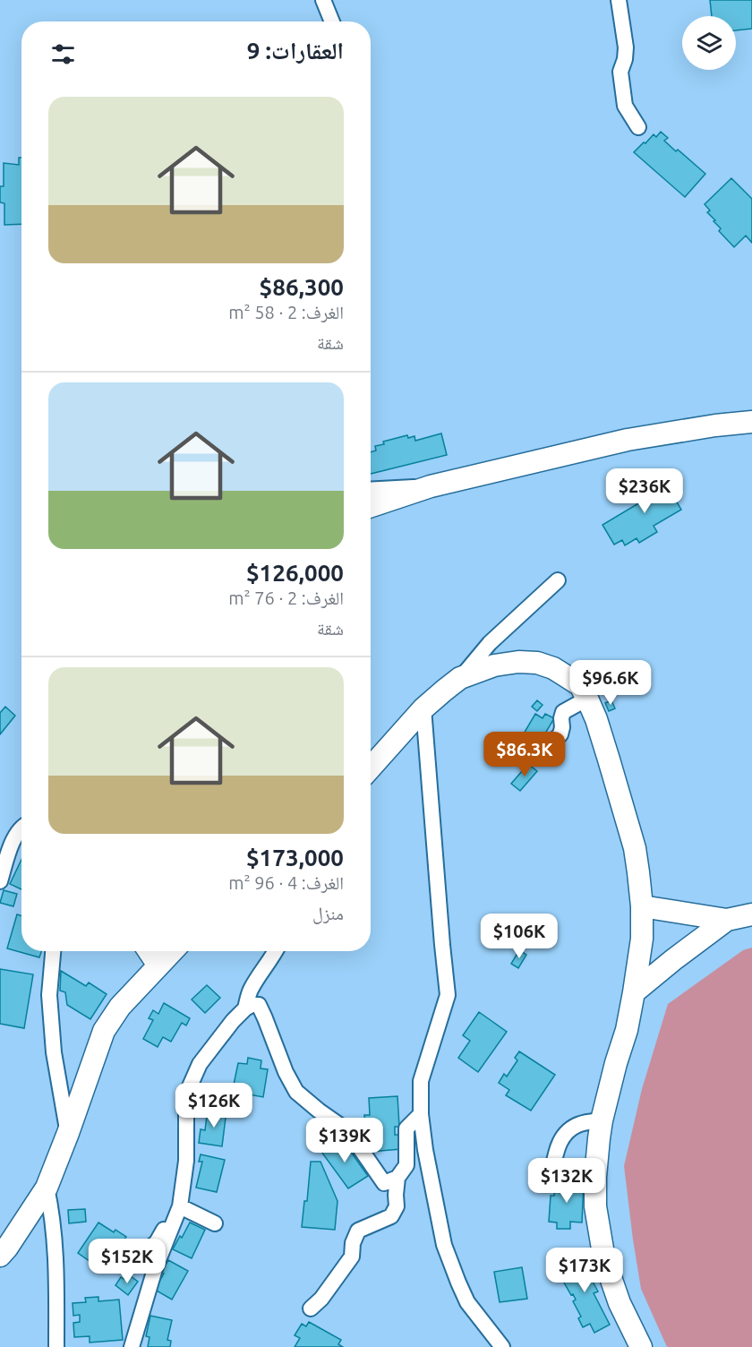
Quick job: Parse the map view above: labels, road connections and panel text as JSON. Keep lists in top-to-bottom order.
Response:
{
  "page": {
    "heading": "العقارات: 9",
    "list": [
      {
        "name": "$86,300",
        "note": "الغرف: 2 · 58 m² · شقة"
      },
      {
        "name": "$126,000",
        "note": "الغرف: 2 · 76 m² · شقة"
      },
      {
        "name": "$173,000",
        "note": "الغرف: 4 · 96 m² · منزل"
      }
    ],
    "price": [
      "$236K",
      "$96.6K",
      "$86.3K",
      "$106K",
      "$126K",
      "$139K",
      "$132K",
      "$152K",
      "$173K"
    ]
  }
}
